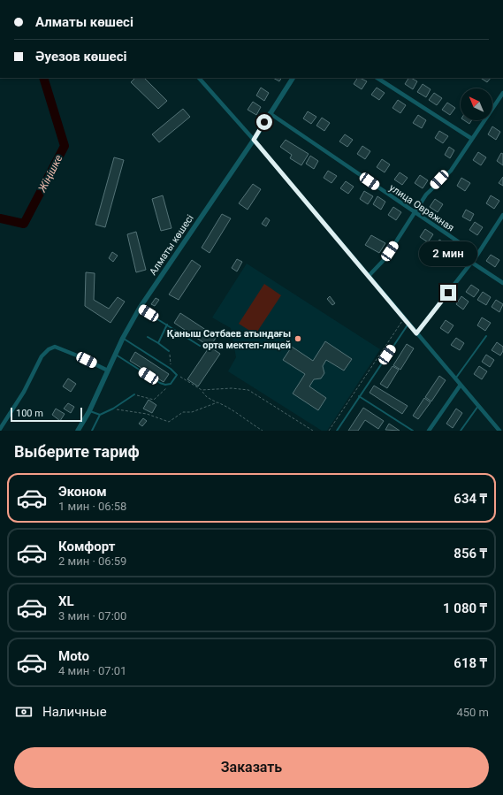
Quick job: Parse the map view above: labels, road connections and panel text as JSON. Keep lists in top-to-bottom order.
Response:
{
  "streets": {
    "street": ["улица Овражная", "Алматы көшесі"]
  },
  "crossings": [
    ["улица Овражная", "Алматы көшесі"]
  ],
  "water": ["Жіңішке"],
  "places": ["Қаныш Сәтбаев атындағы орта мектеп-лицей"],
  "scale_bar": "100 m",
  "north": "top left",
  "page": {
    "banner": ["Алматы көшесі", "Әуезов көшесі"],
    "bubble": "2 мин",
    "scale": "100 m",
    "heading": "Выберите тариф",
    "list": [
      {
        "name": "Эконом",
        "note": "1 мин · 06:58",
        "value": "634 ₸"
      },
      {
        "name": "Комфорт",
        "note": "2 мин · 06:59",
        "value": "856 ₸"
      },
      {
        "name": "XL",
        "note": "3 мин · 07:00",
        "value": "1 080 ₸"
      },
      {
        "name": "Moto",
        "note": "4 мин · 07:01",
        "value": "618 ₸"
      }
    ],
    "pay": ["Наличные", "450 m"],
    "buttons": "Заказать"
  }
}
